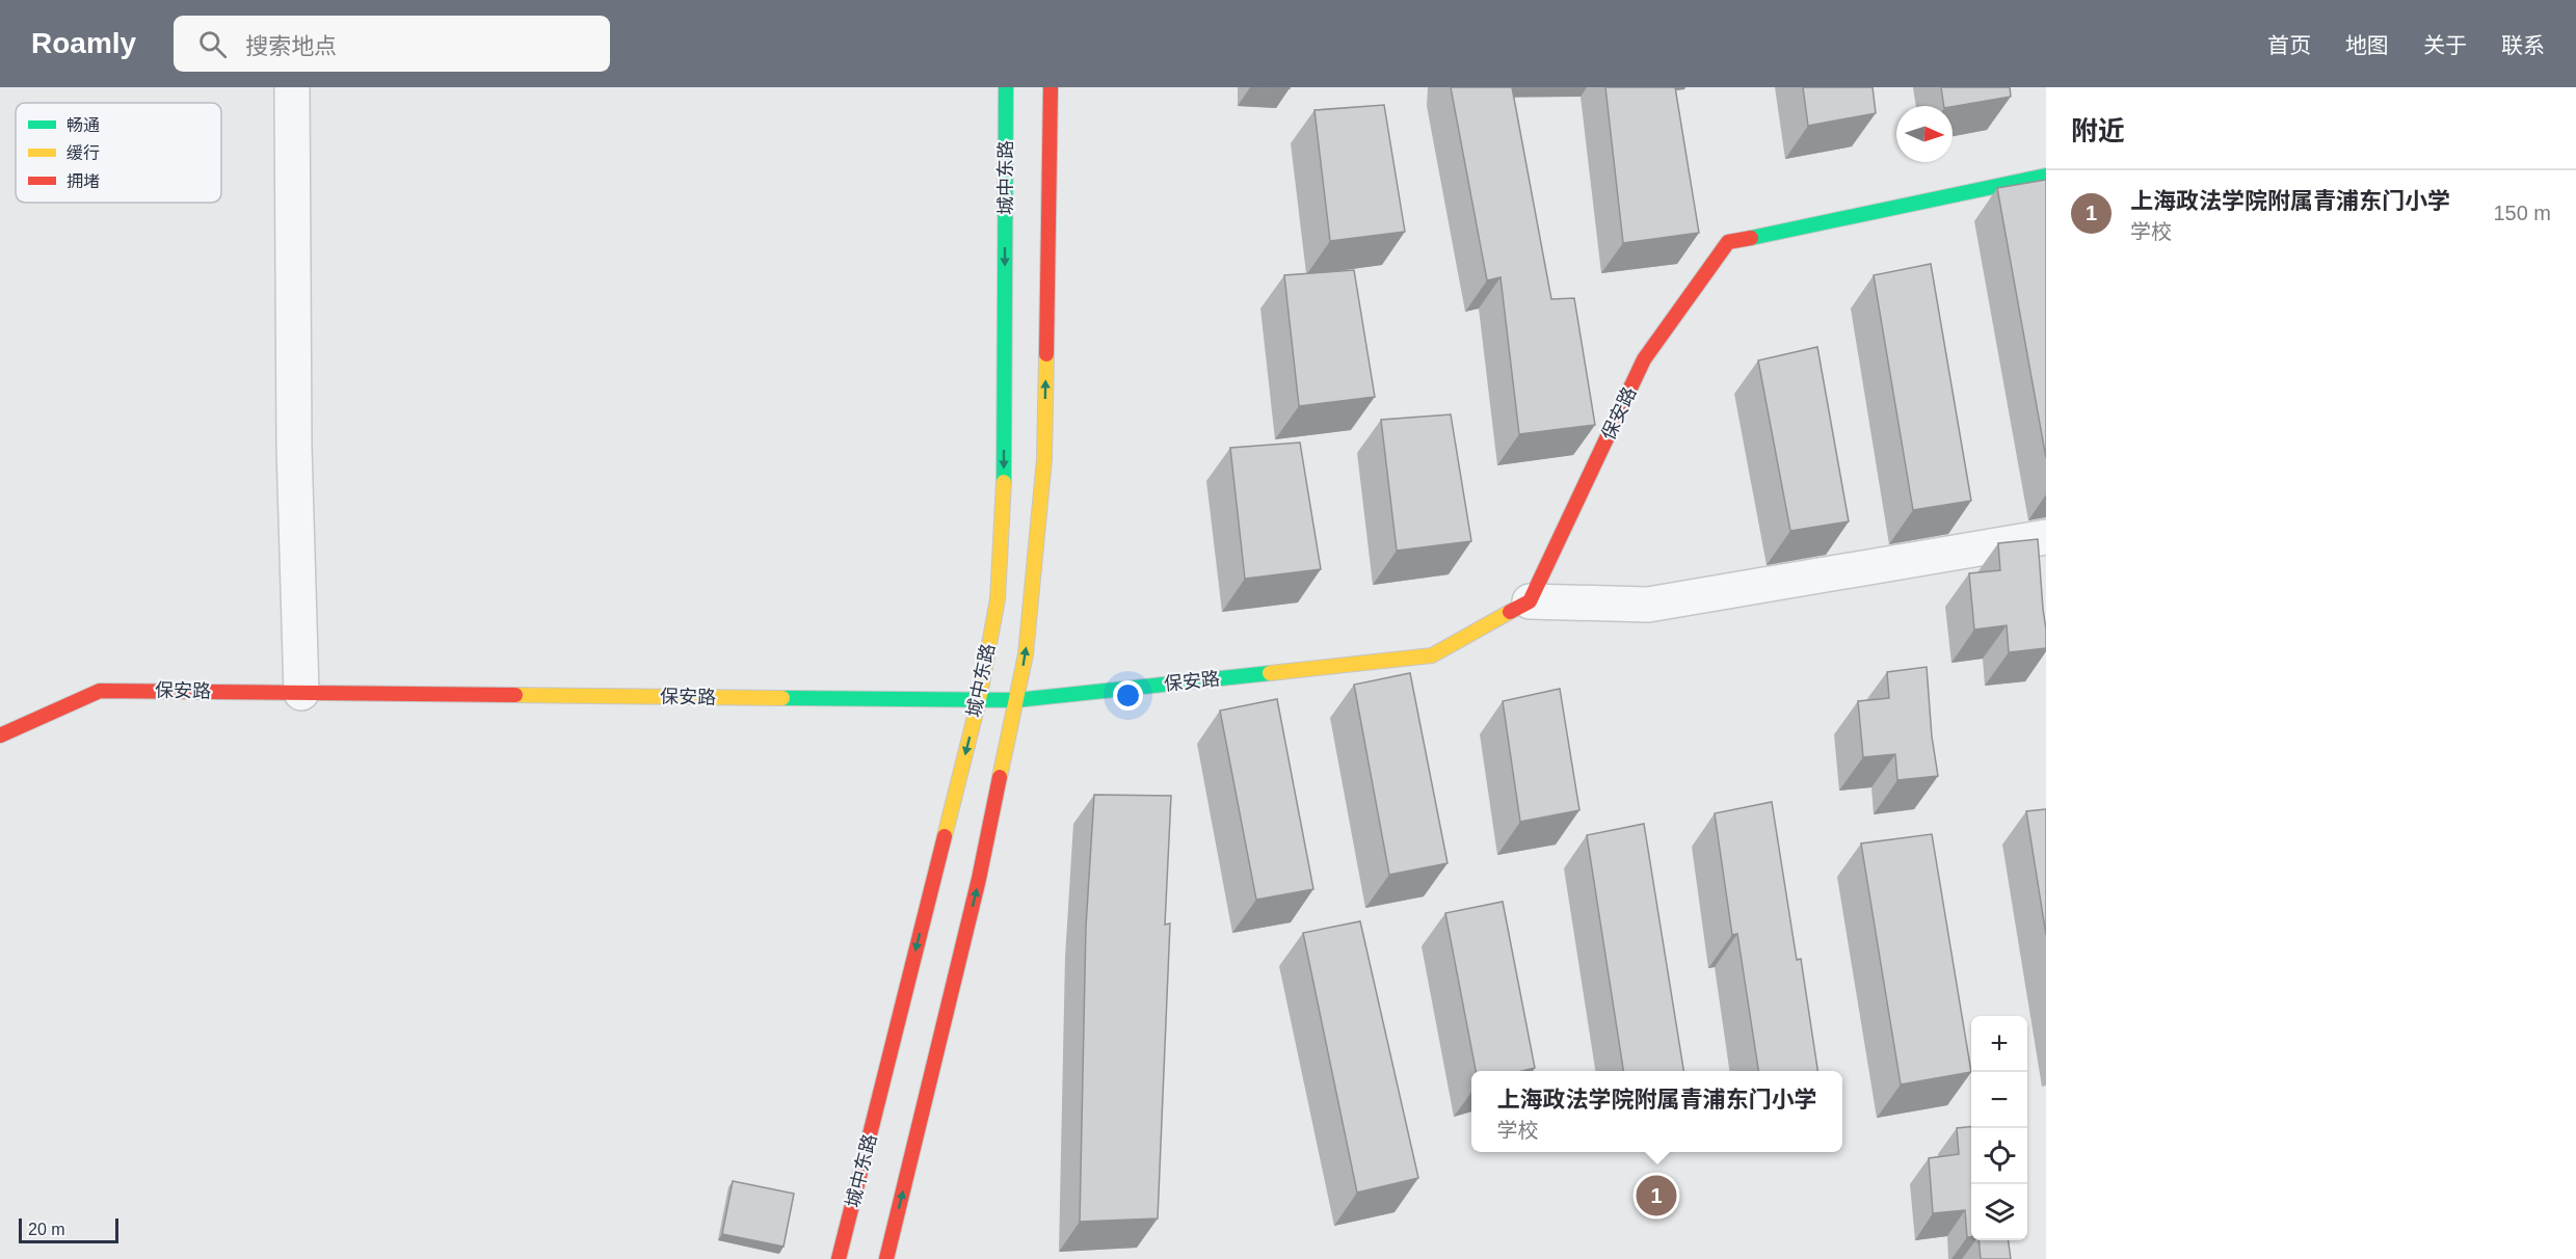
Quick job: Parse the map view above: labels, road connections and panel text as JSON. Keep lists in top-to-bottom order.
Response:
{
  "streets": {
    "main road": ["城中东路", "保安路"]
  },
  "crossings": [
    ["城中东路", "保安路"]
  ],
  "legend": ["畅通", "缓行", "拥堵"],
  "scale_bar": "20 m",
  "north": "right",
  "page": {
    "header": "Roamly",
    "search": "搜索地点",
    "nav": [
      "首页",
      "地图",
      "关于",
      "联系"
    ],
    "heading": "附近",
    "list": [
      {
        "mark": "1",
        "name": "上海政法学院附属青浦东门小学",
        "note": "学校",
        "value": "150 m"
      }
    ],
    "map_buttons": ["+", "−"],
    "popup": ["上海政法学院附属青浦东门小学", "学校"],
    "pins": "1",
    "scale": "20 m"
  }
}
